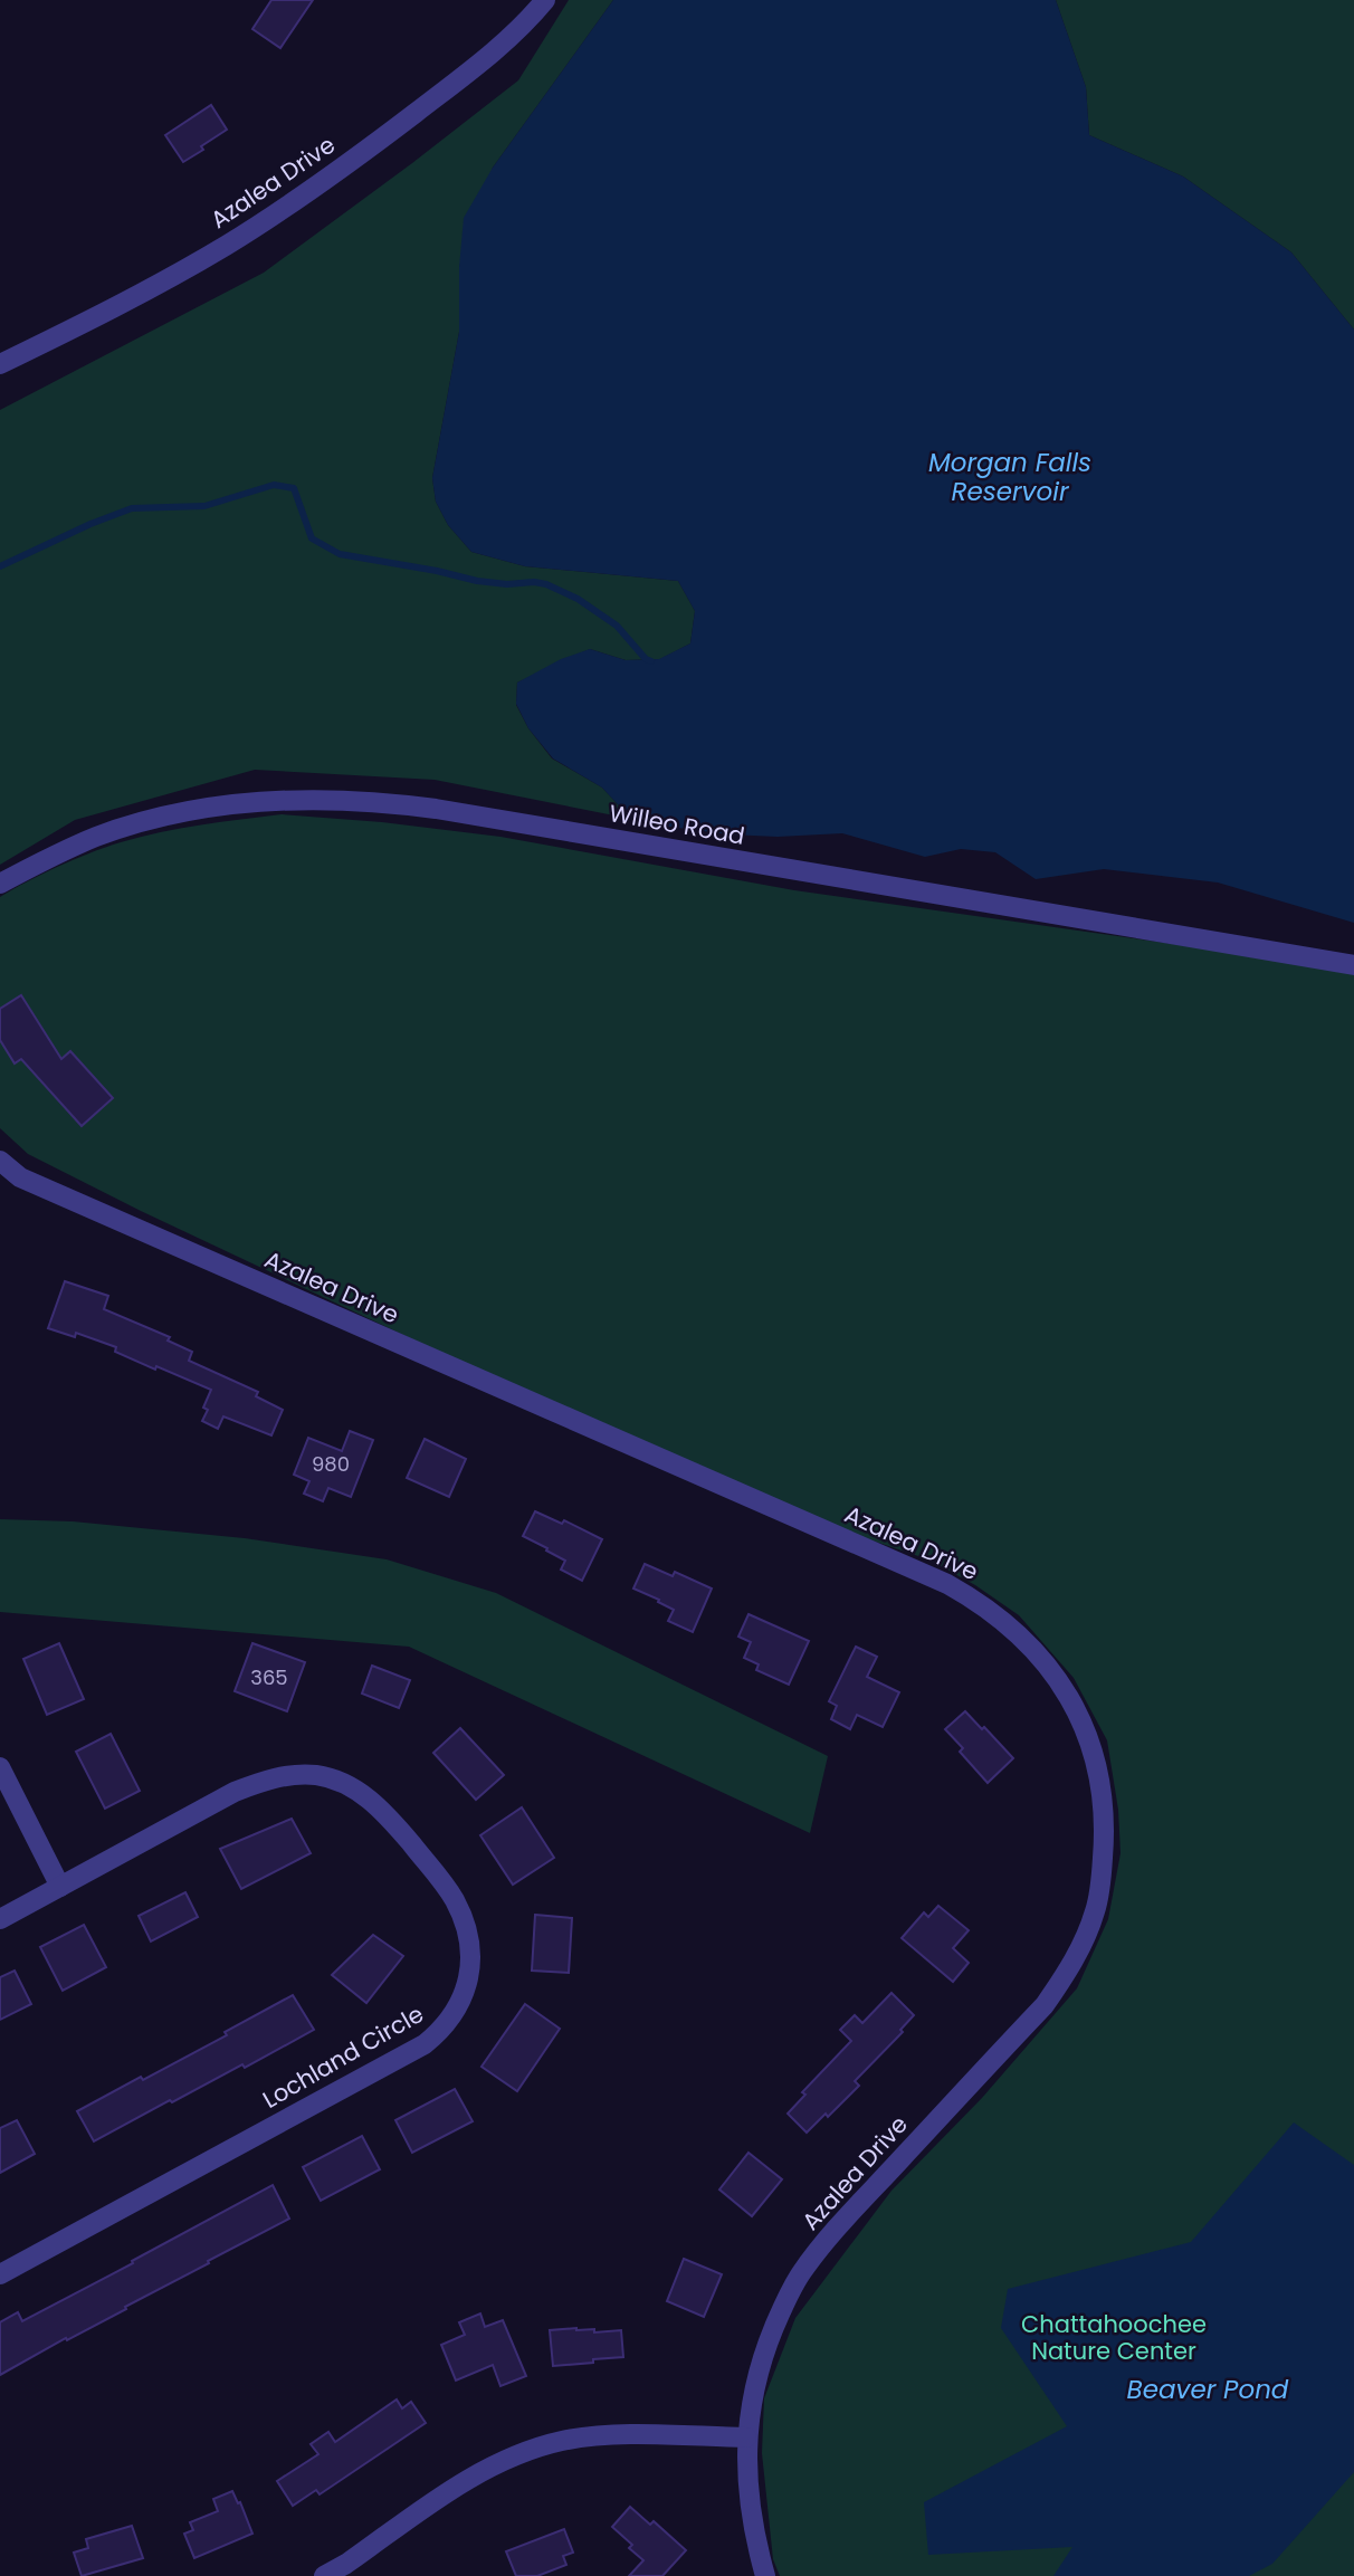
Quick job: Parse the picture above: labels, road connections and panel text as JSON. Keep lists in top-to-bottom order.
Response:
{
  "streets": {
    "street": ["Azalea Drive", "Willeo Road", "Lochland Circle"]
  },
  "water": ["Morgan Falls Reservoir", "Beaver Pond"],
  "parks": ["Chattahoochee Nature Center"],
  "house_numbers": ["980", "365"]
}
